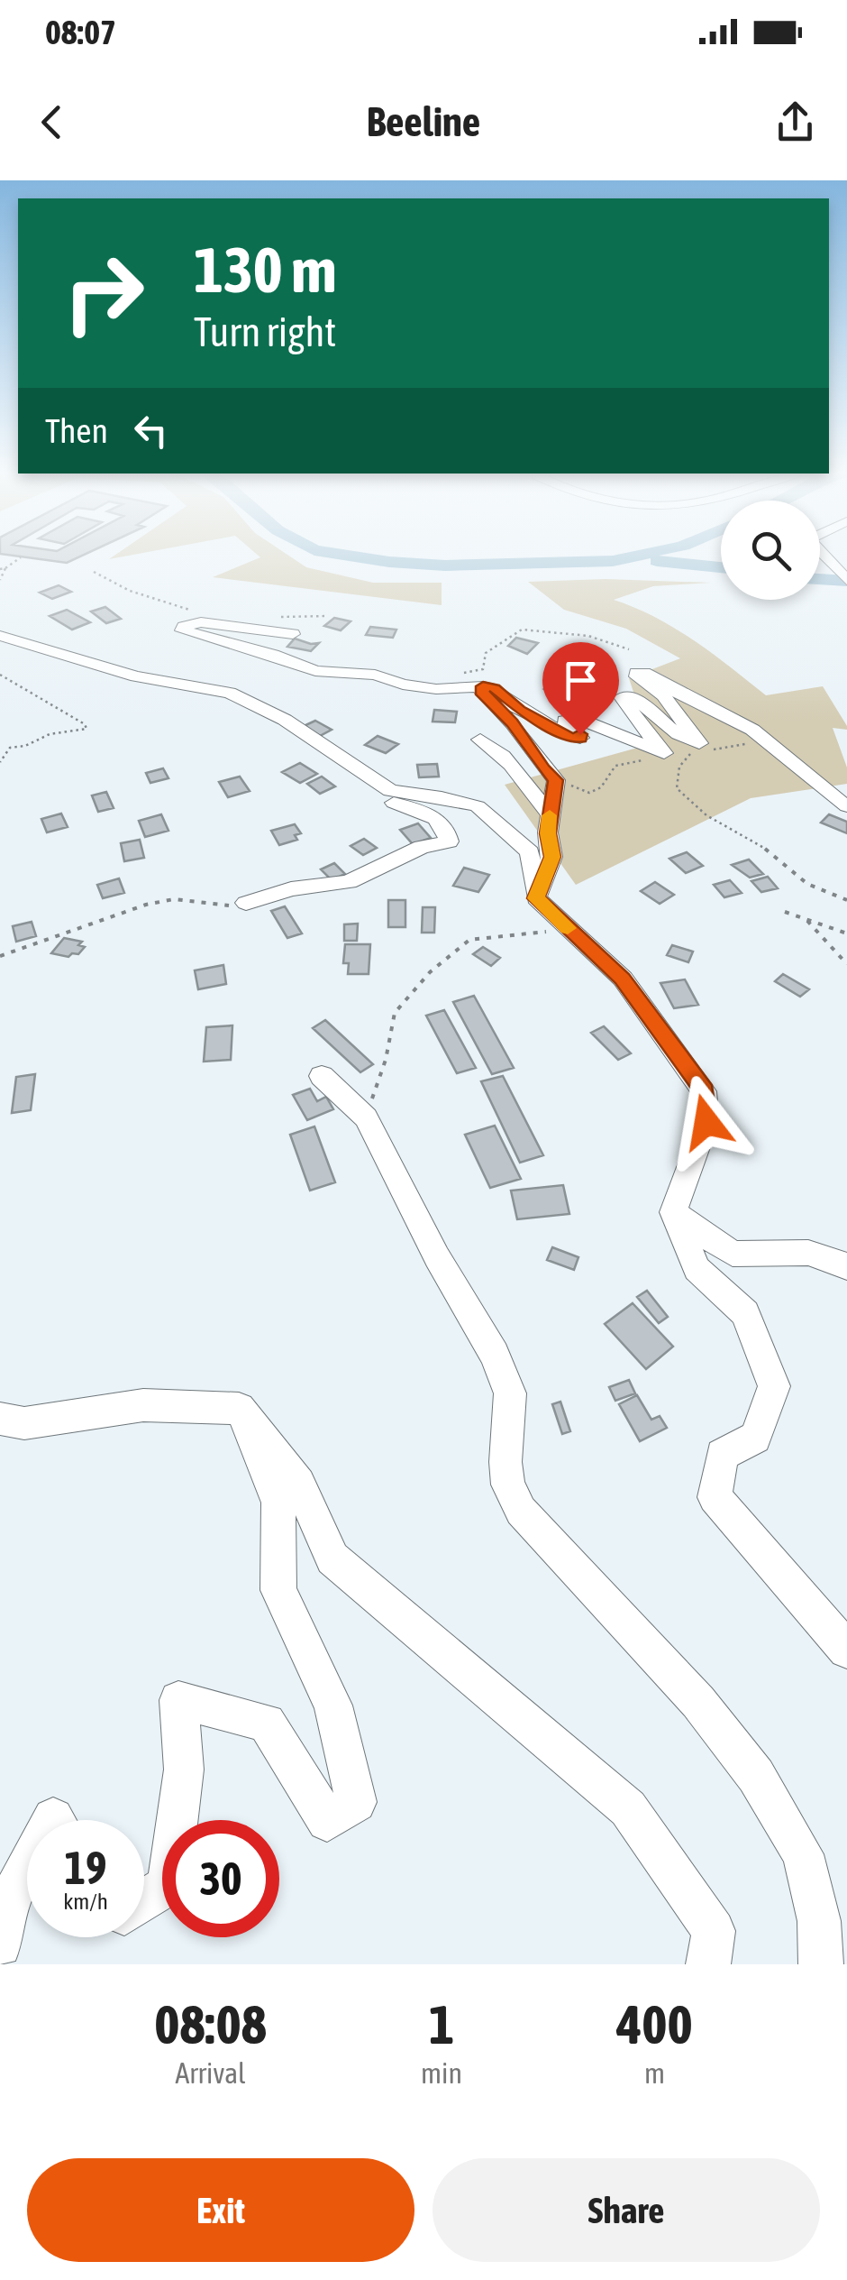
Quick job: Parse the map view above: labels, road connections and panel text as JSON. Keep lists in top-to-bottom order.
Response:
{
  "page": {
    "status": "08:07",
    "header": "Beeline",
    "turn": ["130 m", "Turn right"],
    "then": "Then",
    "speed": "19 km/h",
    "limit": "30",
    "eta": [
      "08:08",
      "Arrival",
      "1",
      "min",
      "400",
      "m"
    ],
    "buttons": ["Exit", "Share"]
  }
}
